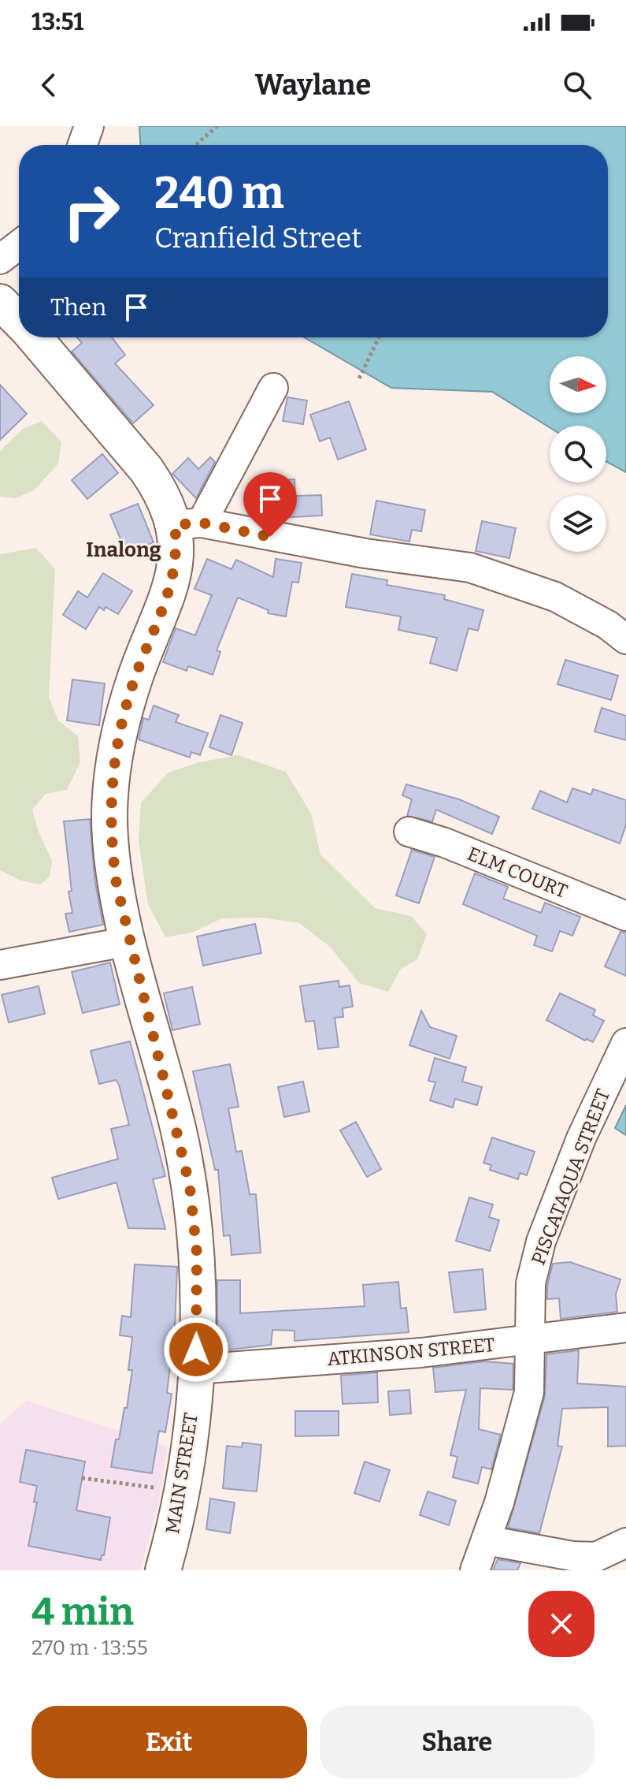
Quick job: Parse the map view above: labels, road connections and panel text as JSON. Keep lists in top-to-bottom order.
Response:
{
  "streets": {
    "main road": ["MAIN STREET"],
    "street": ["ELM COURT", "PISCATAQUA STREET", "ATKINSON STREET"]
  },
  "crossings": [
    ["PISCATAQUA STREET", "ATKINSON STREET"],
    ["ATKINSON STREET", "MAIN STREET"]
  ],
  "districts": ["Inalong"],
  "north": "right",
  "page": {
    "status": "13:51",
    "header": "Waylane",
    "turn": ["240 m", "Cranfield Street"],
    "then": "Then",
    "heading": ["4 min", "270 m · 13:55"],
    "buttons": ["Exit", "Share"]
  }
}
